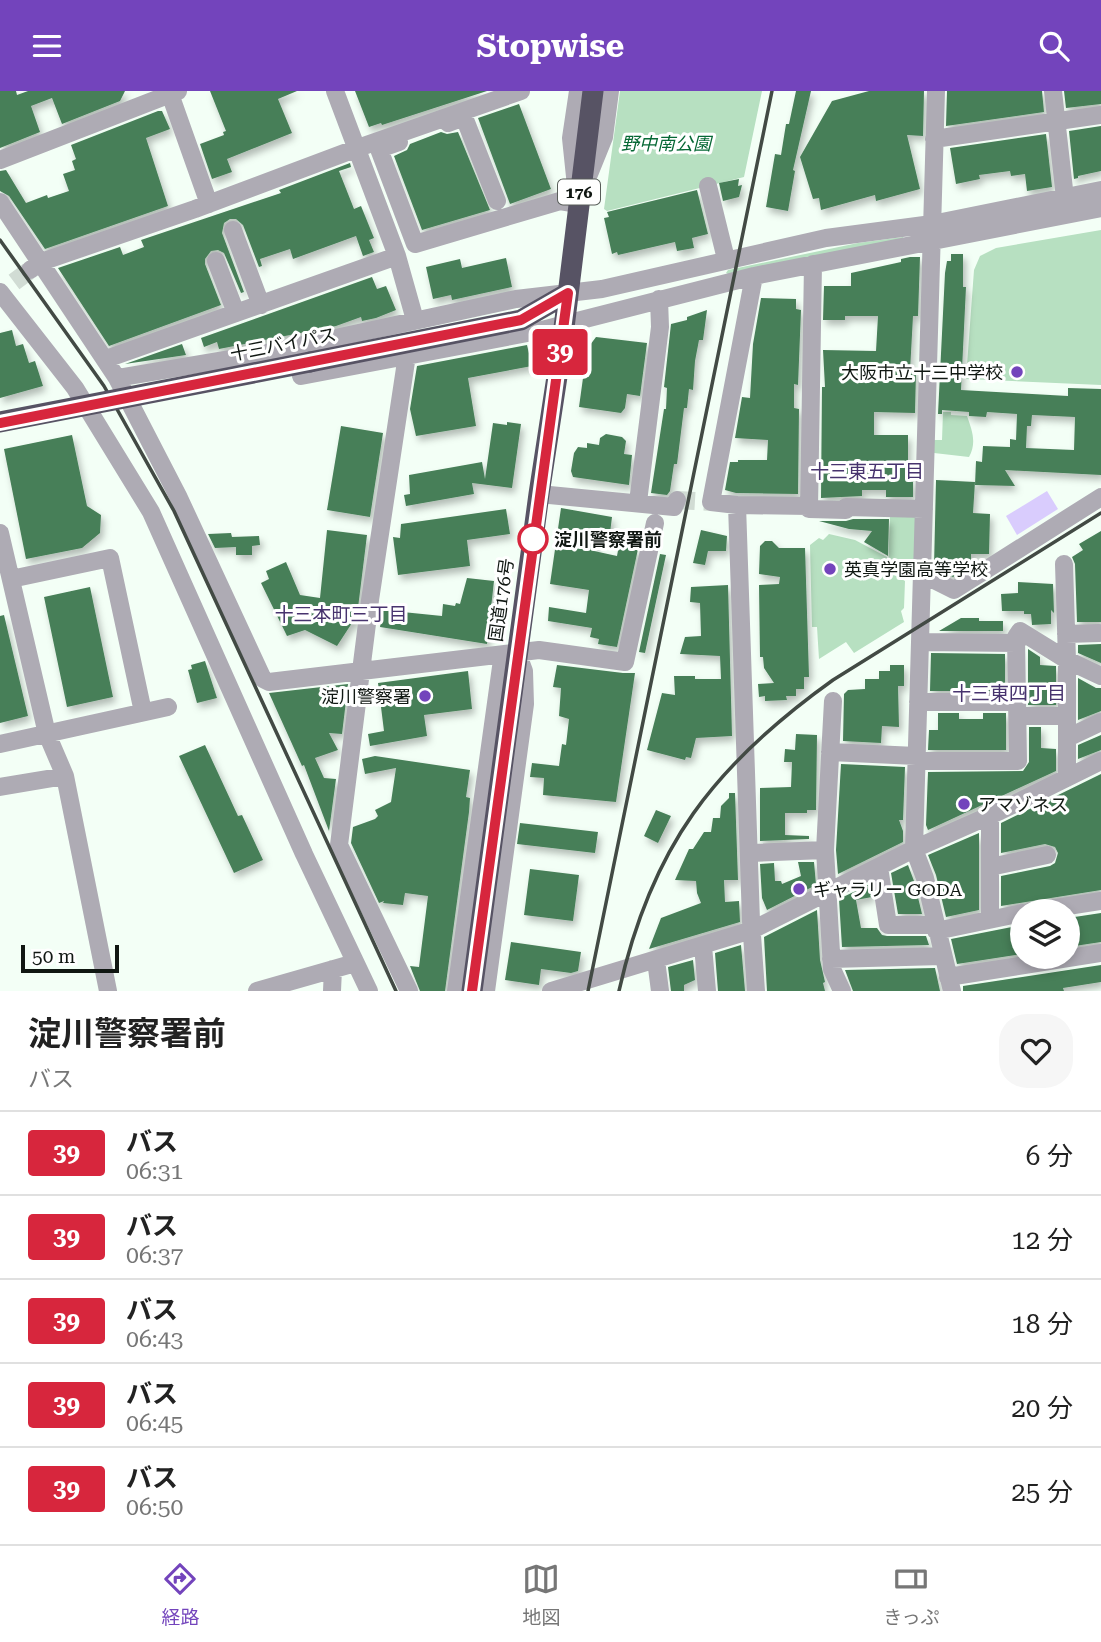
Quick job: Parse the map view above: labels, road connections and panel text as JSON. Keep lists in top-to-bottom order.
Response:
{
  "streets": {
    "highway": ["176", "十三バイパス", "国道176号"]
  },
  "crossings": [
    ["十三バイパス", "国道176号"]
  ],
  "districts": ["十三東五丁目", "十三本町三丁目", "十三東四丁目"],
  "parks": ["野中南公園"],
  "places": [
    "大阪市立十三中学校",
    "淀川警察署前",
    "英真学園高等学校",
    "淀川警察署",
    "アマゾネス",
    "ギャラリー GODA"
  ],
  "lines": ["bus line 39"],
  "scale_bar": "50 m",
  "page": {
    "header": "Stopwise",
    "on_map": "39",
    "scale": "50 m",
    "heading": ["淀川警察署前", "バス"],
    "list": [
      {
        "mark": "39",
        "name": "バス",
        "note": "06:31",
        "value": "6 分"
      },
      {
        "mark": "39",
        "name": "バス",
        "note": "06:37",
        "value": "12 分"
      },
      {
        "mark": "39",
        "name": "バス",
        "note": "06:43",
        "value": "18 分"
      },
      {
        "mark": "39",
        "name": "バス",
        "note": "06:45",
        "value": "20 分"
      },
      {
        "mark": "39",
        "name": "バス",
        "note": "06:50",
        "value": "25 分"
      }
    ],
    "tabs": ["経路", "地図", "きっぷ"]
  }
}
